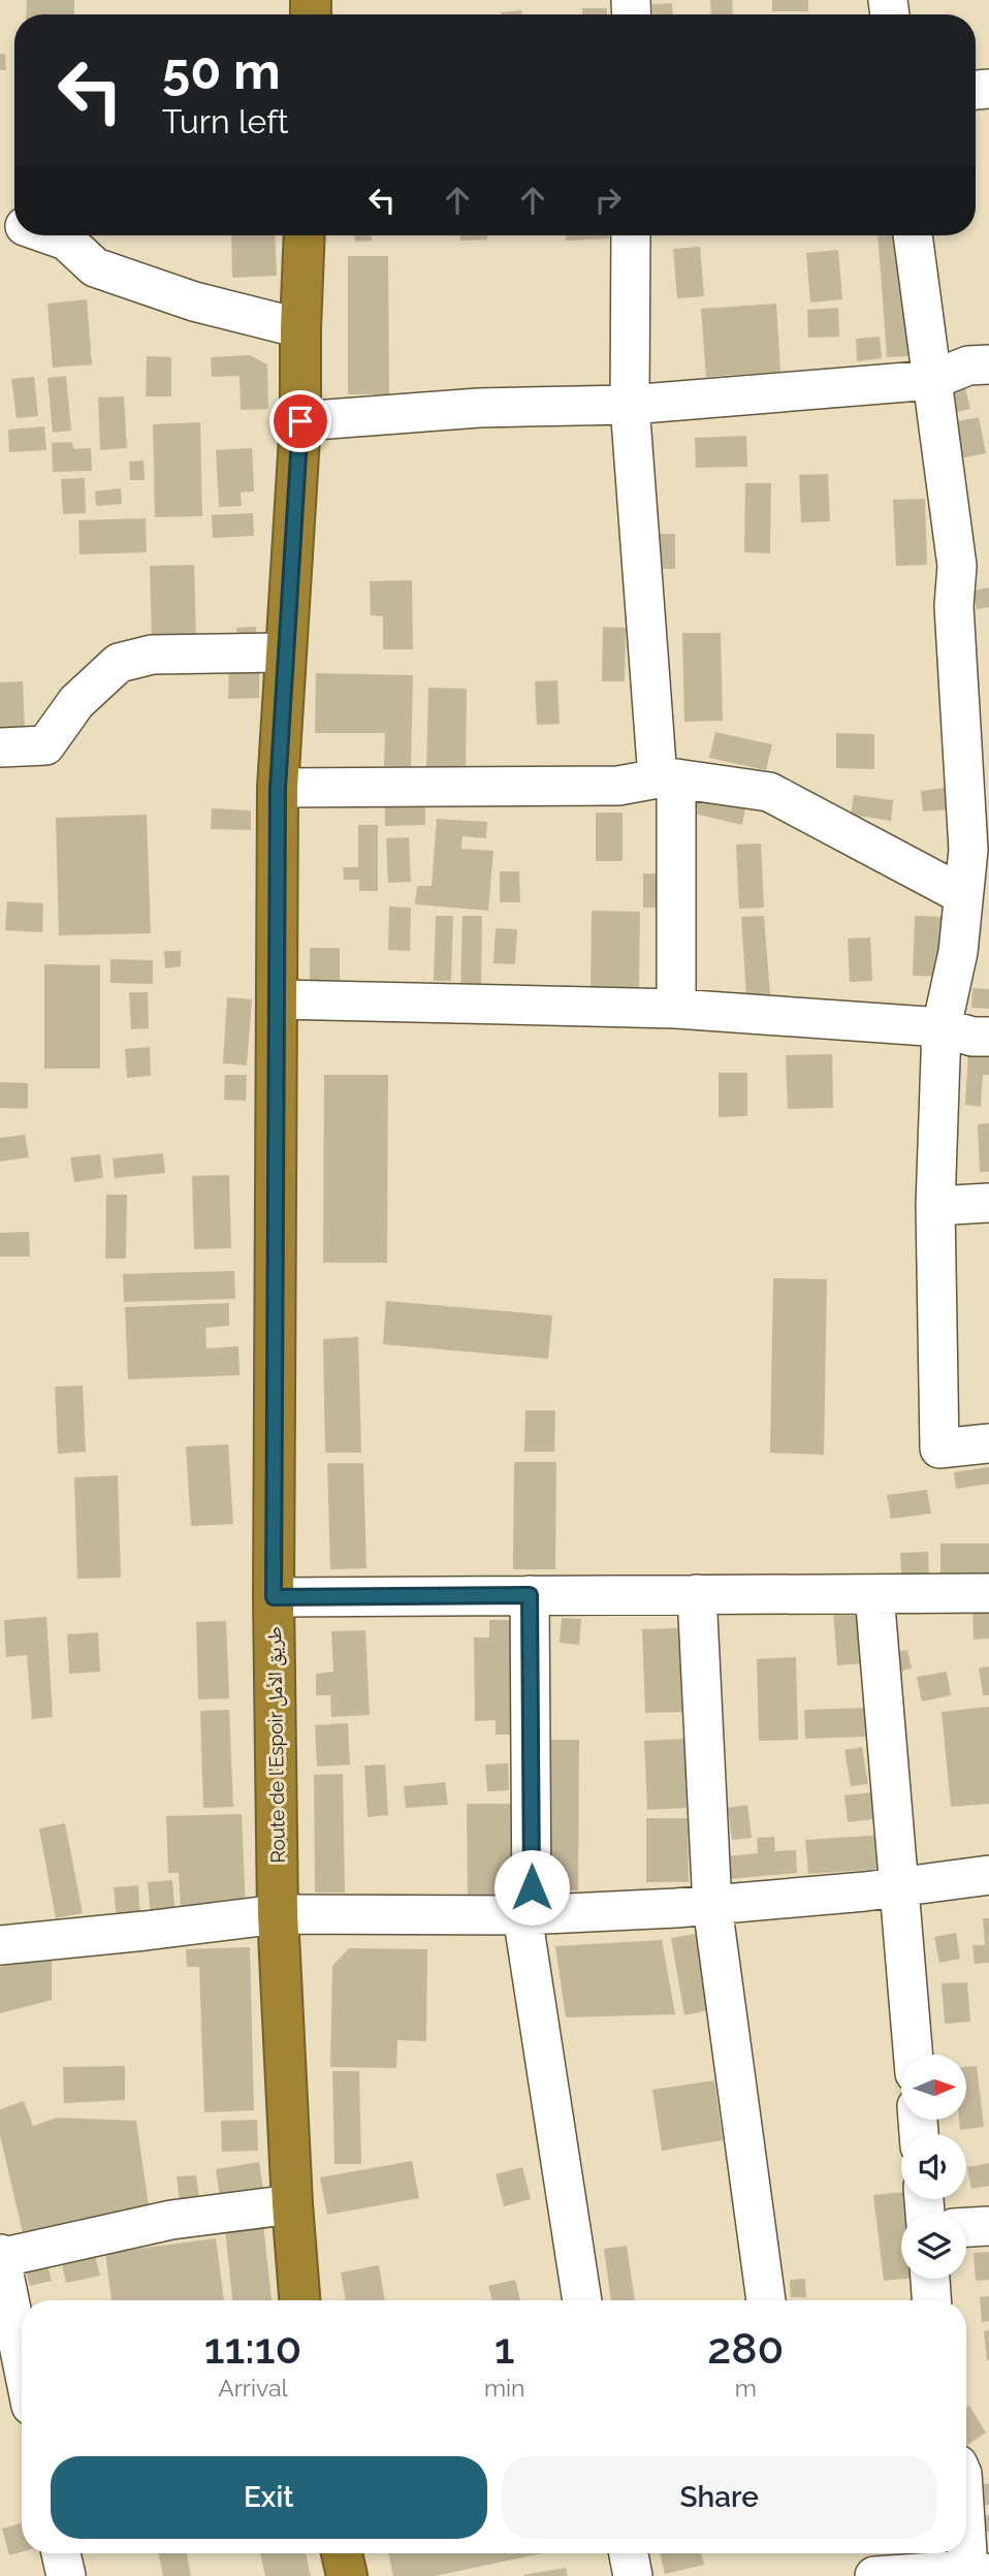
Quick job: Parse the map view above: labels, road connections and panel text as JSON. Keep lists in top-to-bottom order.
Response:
{
  "streets": {
    "highway": ["Route de l’Espoir طريق الأمل"]
  },
  "north": "right",
  "page": {
    "turn": ["50 m", "Turn left"],
    "eta": [
      "11:10",
      "Arrival",
      "1",
      "min",
      "280",
      "m"
    ],
    "buttons": ["Exit", "Share"]
  }
}
